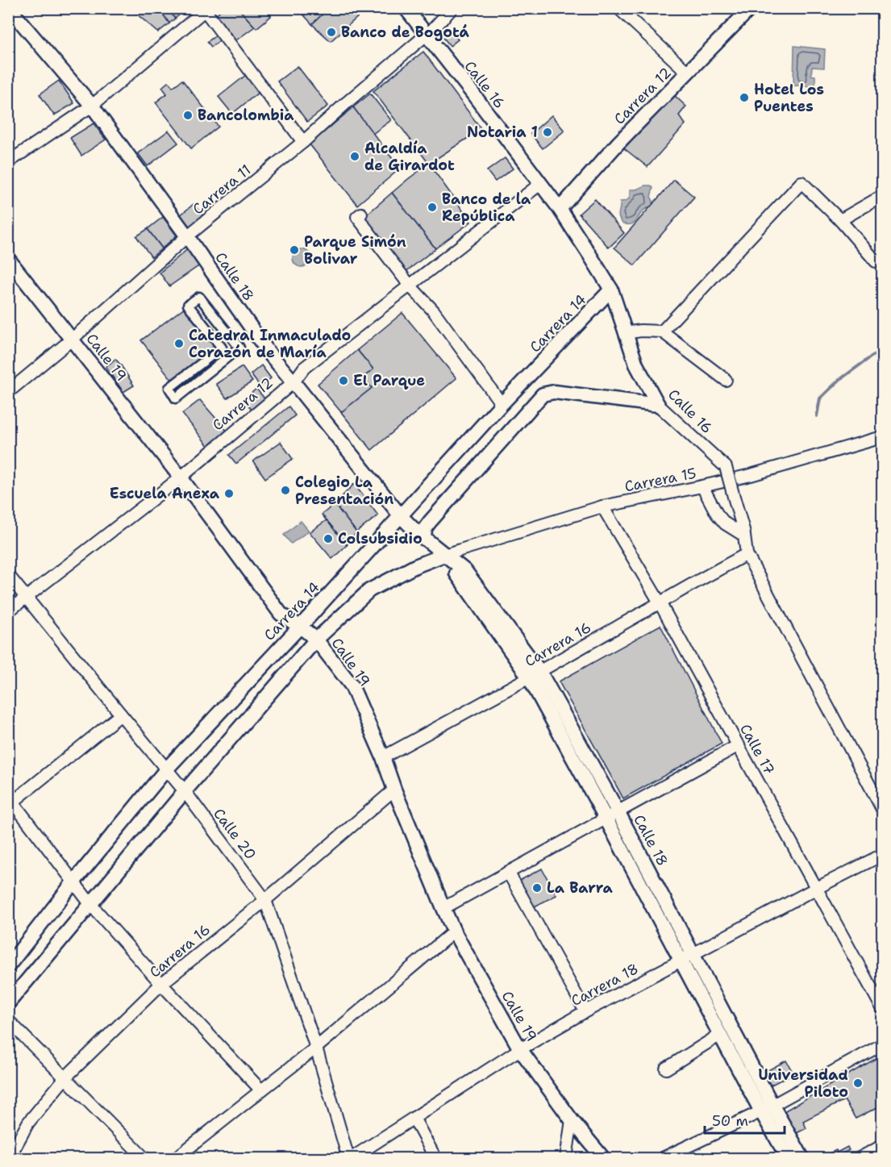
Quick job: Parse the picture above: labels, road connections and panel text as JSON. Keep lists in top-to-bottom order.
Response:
{
  "streets": {
    "street": [
      "Calle 16",
      "Carrera 12",
      "Carrera 11",
      "Calle 18",
      "Carrera 14",
      "Calle 19",
      "Carrera 15",
      "Carrera 16",
      "Calle 17",
      "Calle 20",
      "Carrera 18"
    ]
  },
  "crossings": [
    ["Calle 16", "Carrera 12"],
    ["Calle 16", "Carrera 11"],
    ["Calle 16", "Carrera 14"],
    ["Calle 16", "Carrera 16"],
    ["Carrera 12", "Calle 18"],
    ["Carrera 12", "Calle 19"],
    ["Carrera 12", "Calle 20"],
    ["Carrera 11", "Calle 18"],
    ["Carrera 11", "Calle 19"],
    ["Calle 18", "Carrera 14"],
    ["Calle 18", "Carrera 15"],
    ["Calle 18", "Carrera 16"],
    ["Calle 18", "Carrera 18"],
    ["Carrera 14", "Calle 19"],
    ["Carrera 14", "Calle 20"],
    ["Calle 19", "Carrera 16"],
    ["Calle 19", "Carrera 18"],
    ["Carrera 15", "Calle 17"],
    ["Carrera 16", "Calle 17"],
    ["Carrera 16", "Calle 20"],
    ["Calle 17", "Carrera 18"],
    ["Calle 20", "Carrera 18"]
  ],
  "places": [
    "Banco de Bogotá",
    "Hotel Los Puentes",
    "Bancolombia",
    "Notaria 1",
    "Alcaldía de Girardot",
    "Banco de la República",
    "Parque Simón Bolivar",
    "Catedral Inmaculado Corazón de María",
    "El Parque",
    "Colegio La Presentación",
    "Escuela Anexa",
    "Colsubsidio",
    "La Barra",
    "Universidad Piloto"
  ],
  "scale_bar": "50 m"
}
